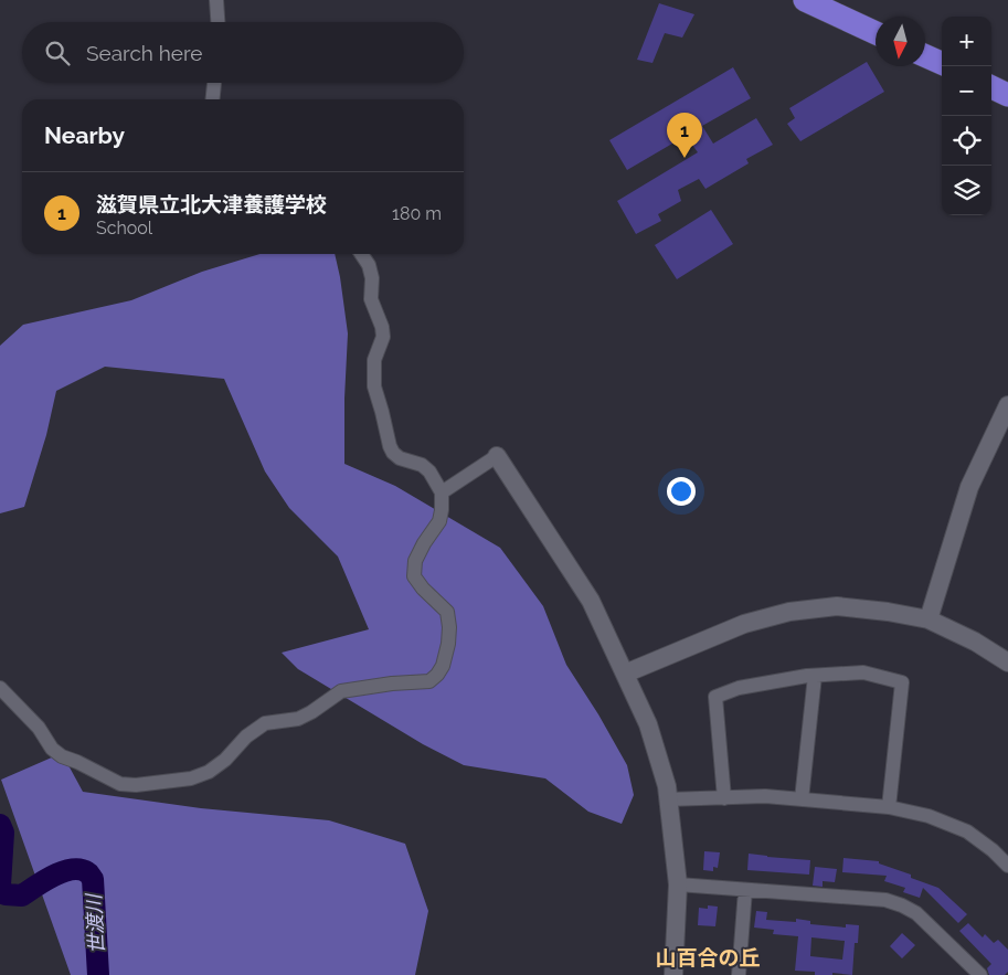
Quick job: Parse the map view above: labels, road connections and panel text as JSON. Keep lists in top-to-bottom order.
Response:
{
  "districts": ["山百合の丘"],
  "water": ["世渡川"],
  "north": "bottom",
  "page": {
    "map_buttons": ["+", "−"],
    "search": "Search here",
    "heading": "Nearby",
    "pins": "1",
    "list": [
      {
        "mark": "1",
        "name": "滋賀県立北大津養護学校",
        "note": "School",
        "value": "180 m"
      }
    ]
  }
}
